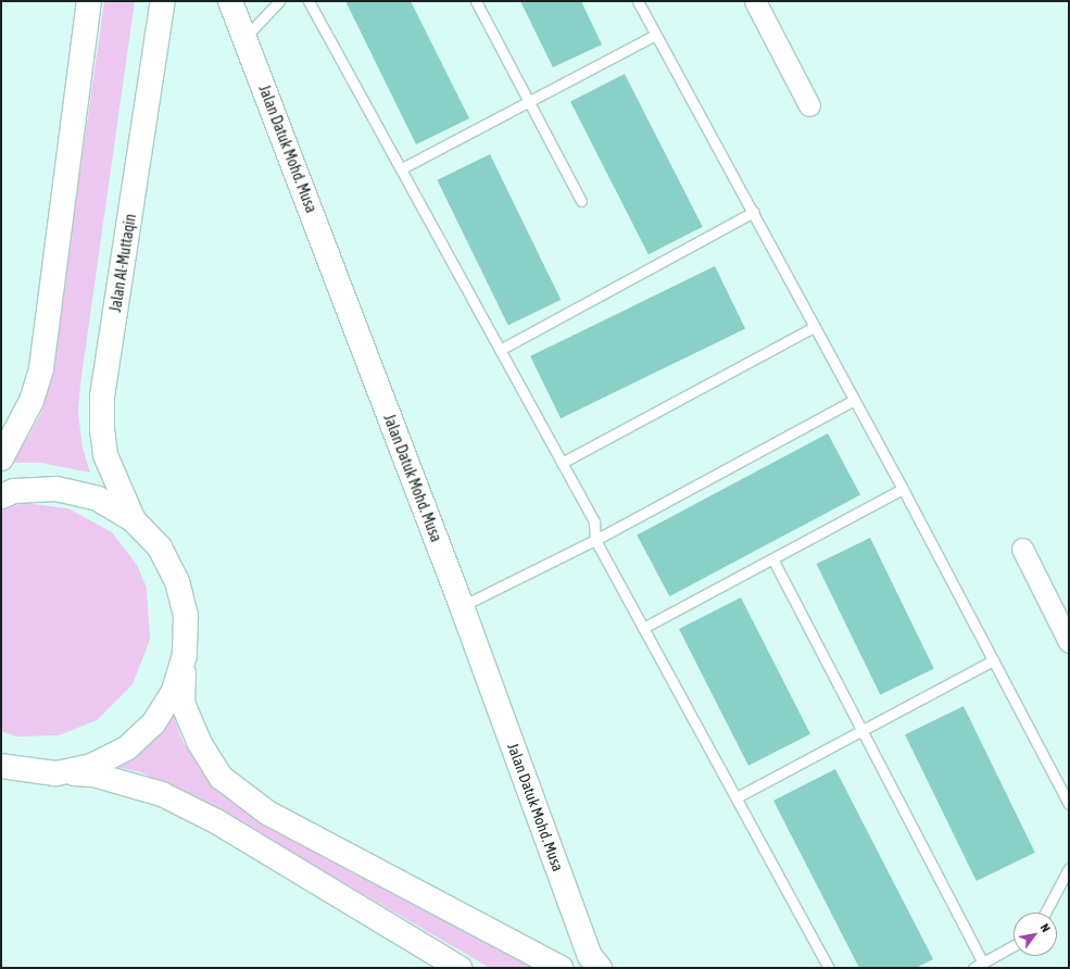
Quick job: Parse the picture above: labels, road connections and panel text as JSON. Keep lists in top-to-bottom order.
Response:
{
  "streets": {
    "main road": ["Jalan Datuk Mohd. Musa", "Jalan Al-Muttaqin"]
  },
  "north": "top right"
}
